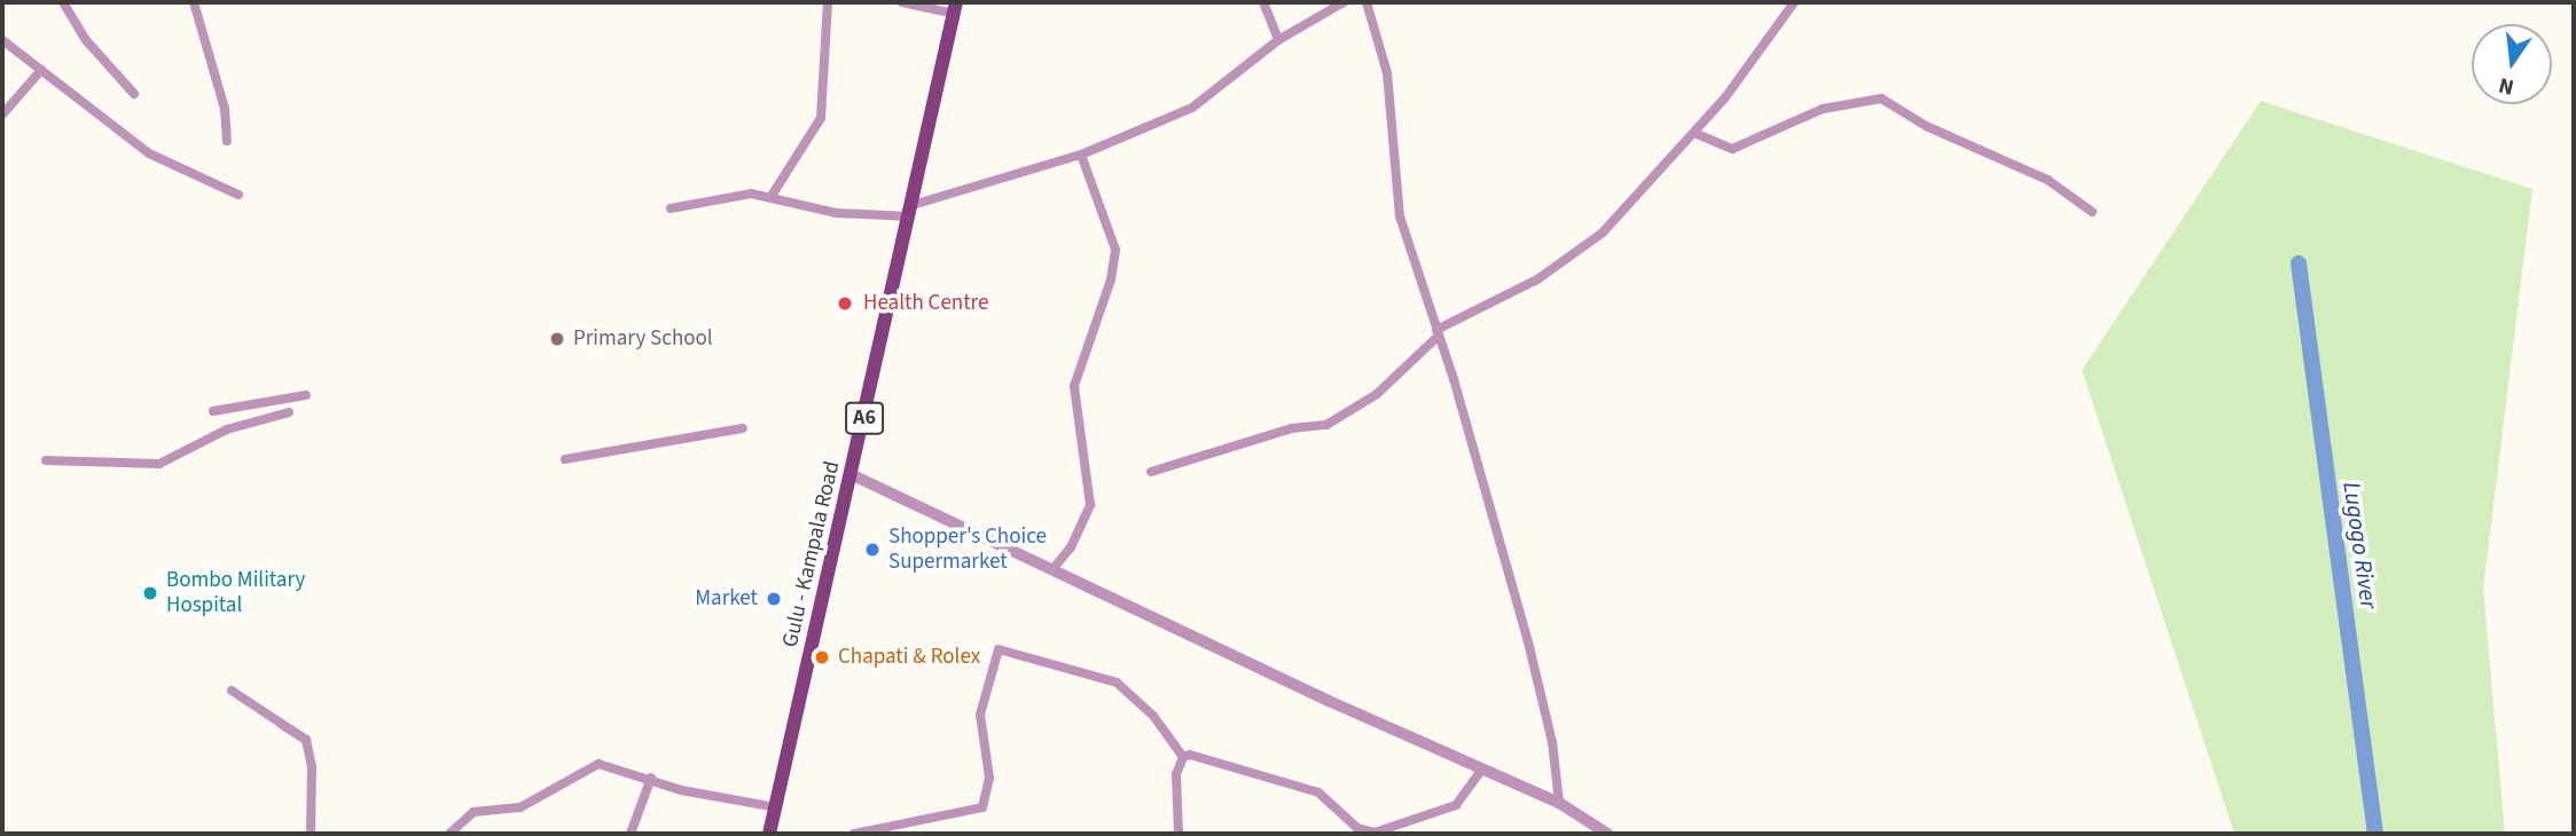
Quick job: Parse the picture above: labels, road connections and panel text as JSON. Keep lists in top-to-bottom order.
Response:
{
  "streets": {
    "main road": ["A6", "Gulu - Kampala Road"]
  },
  "water": ["Lugogo River"],
  "places": [
    "Health Centre",
    "Primary School",
    "Shopper's Choice Supermarket",
    "Bombo Military Hospital",
    "Market",
    "Chapati & Rolex"
  ],
  "north": "bottom"
}
